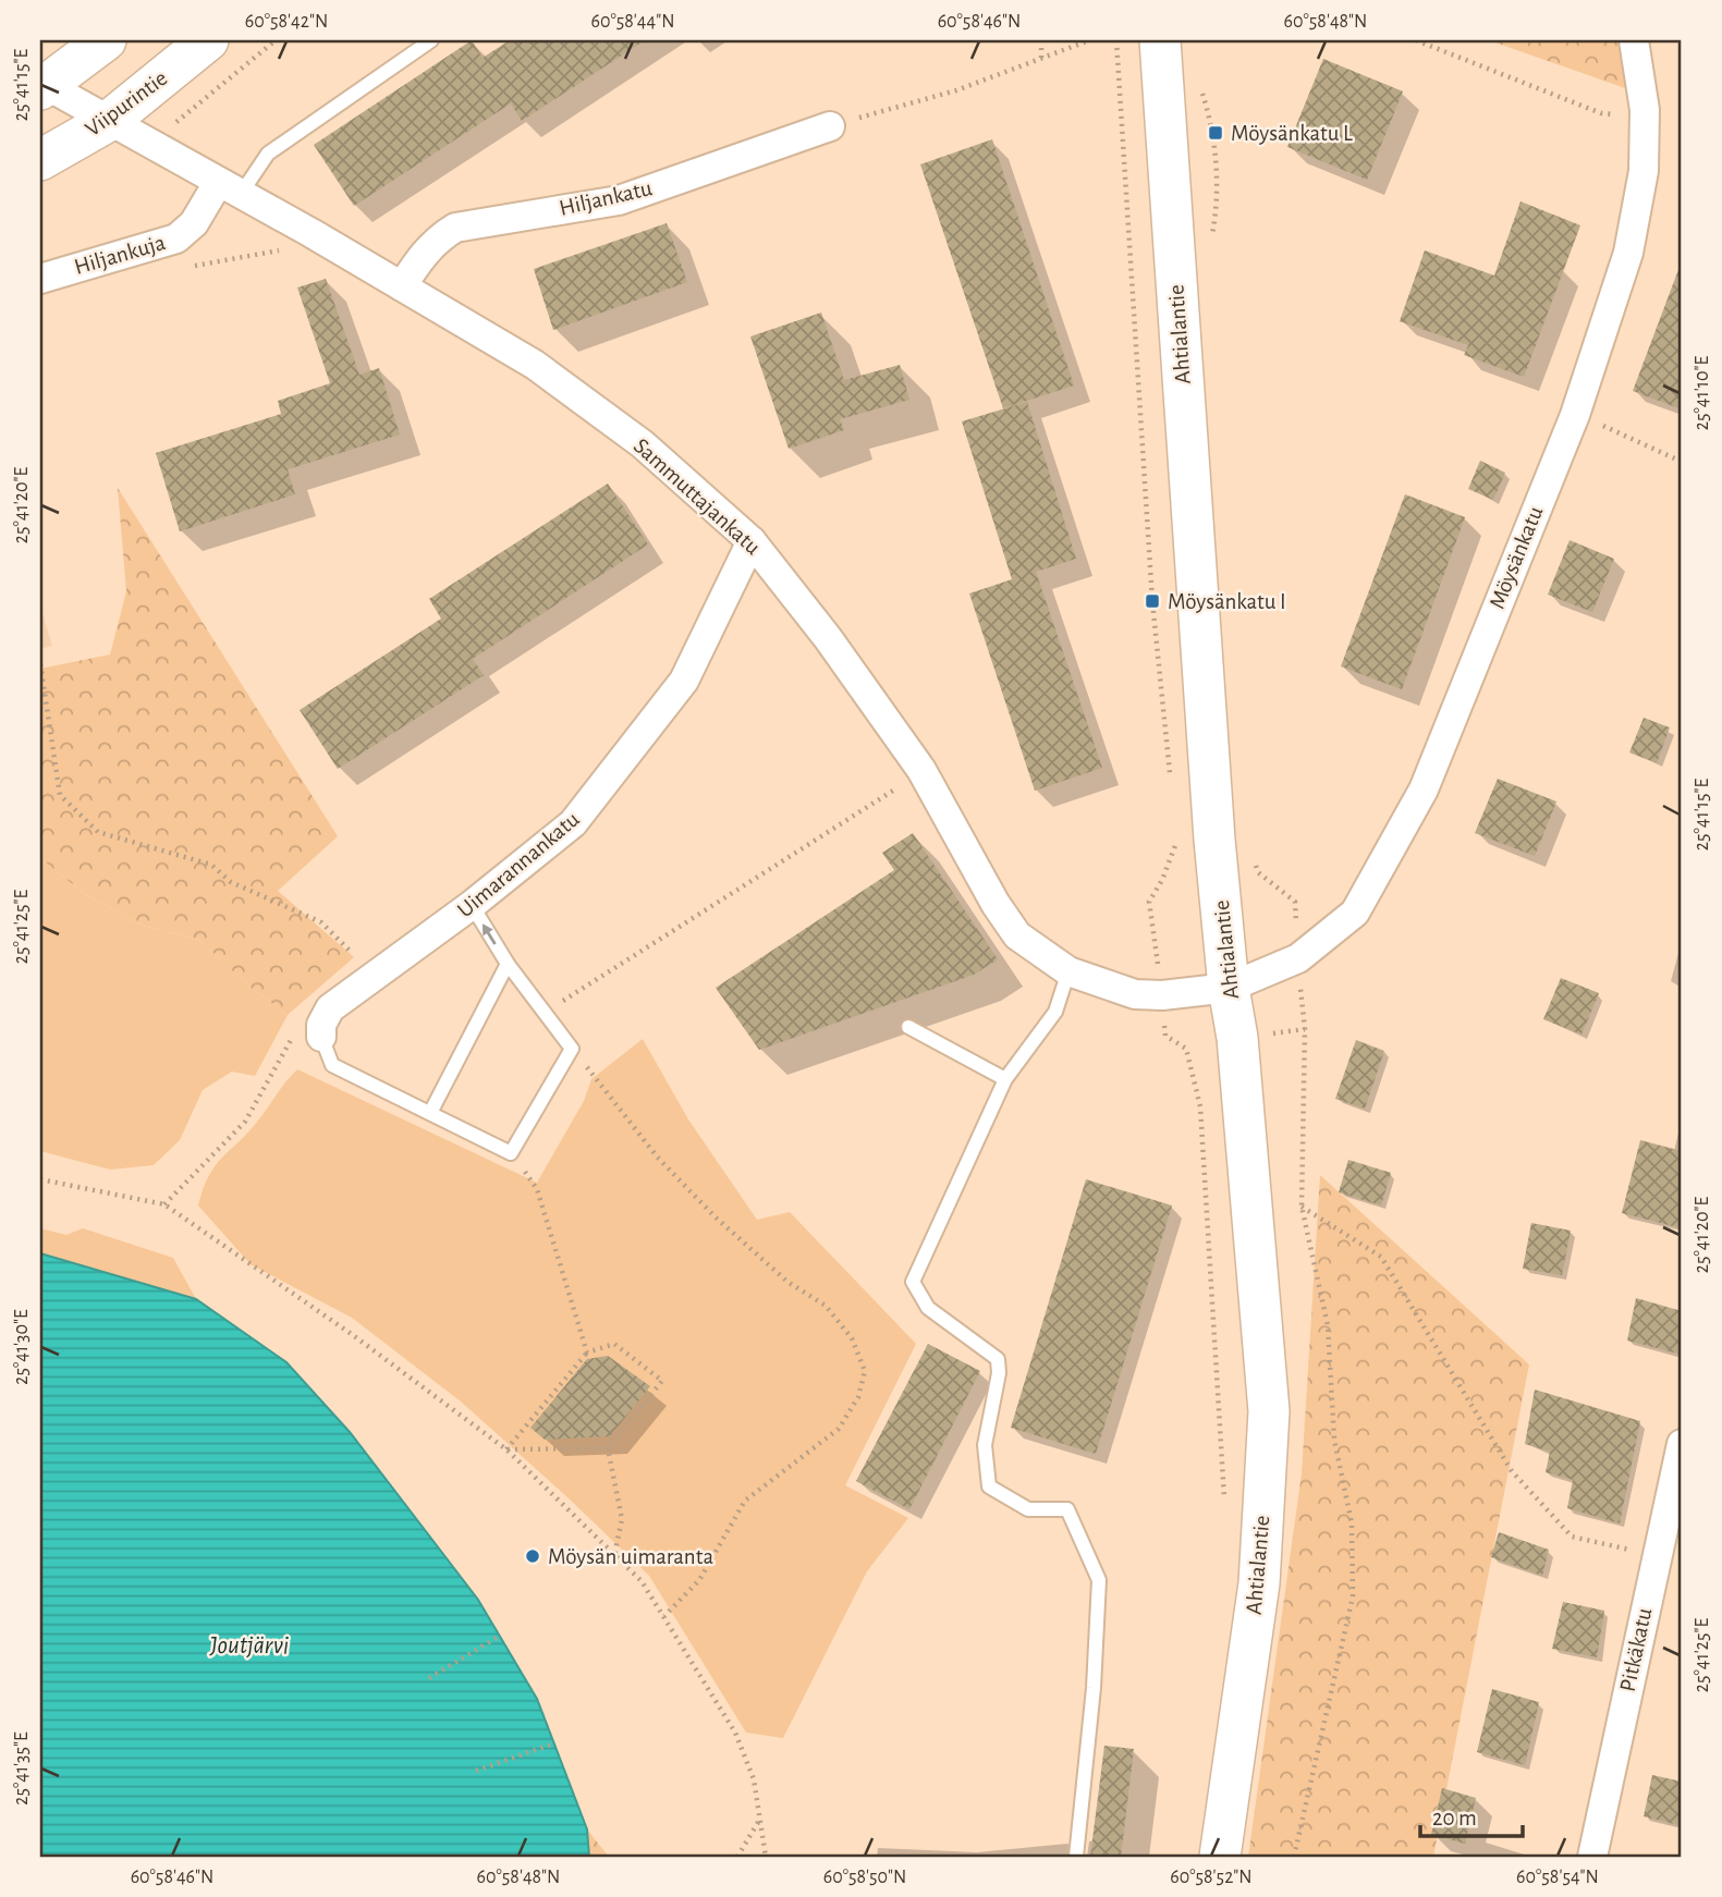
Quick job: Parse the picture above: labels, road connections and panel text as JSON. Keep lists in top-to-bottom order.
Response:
{
  "streets": {
    "main road": ["Viipurintie", "Ahtialantie"],
    "street": [
      "Hiljankatu",
      "Hiljankuja",
      "Sammuttajankatu",
      "Möysänkatu",
      "Uimarannankatu",
      "Pitkäkatu"
    ]
  },
  "crossings": [
    ["Viipurintie", "Sammuttajankatu"],
    ["Hiljankatu", "Sammuttajankatu"],
    ["Hiljankuja", "Sammuttajankatu"],
    ["Ahtialantie", "Sammuttajankatu"],
    ["Ahtialantie", "Möysänkatu"],
    ["Sammuttajankatu", "Möysänkatu"],
    ["Sammuttajankatu", "Uimarannankatu"]
  ],
  "water": ["Joutjärvi"],
  "places": {
    "transit": ["Möysänkatu L", "Möysänkatu I"],
    "other": ["Möysän uimaranta"]
  },
  "scale_bar": "20 m",
  "coordinates": [
    "60°58'42\"N",
    "60°58'44\"N",
    "60°58'46\"N",
    "60°58'48\"N",
    "25°41'15\"E",
    "25°41'10\"E",
    "25°41'20\"E",
    "25°41'25\"E",
    "25°41'30\"E",
    "25°41'35\"E",
    "60°58'50\"N",
    "60°58'52\"N",
    "60°58'54\"N"
  ]
}
